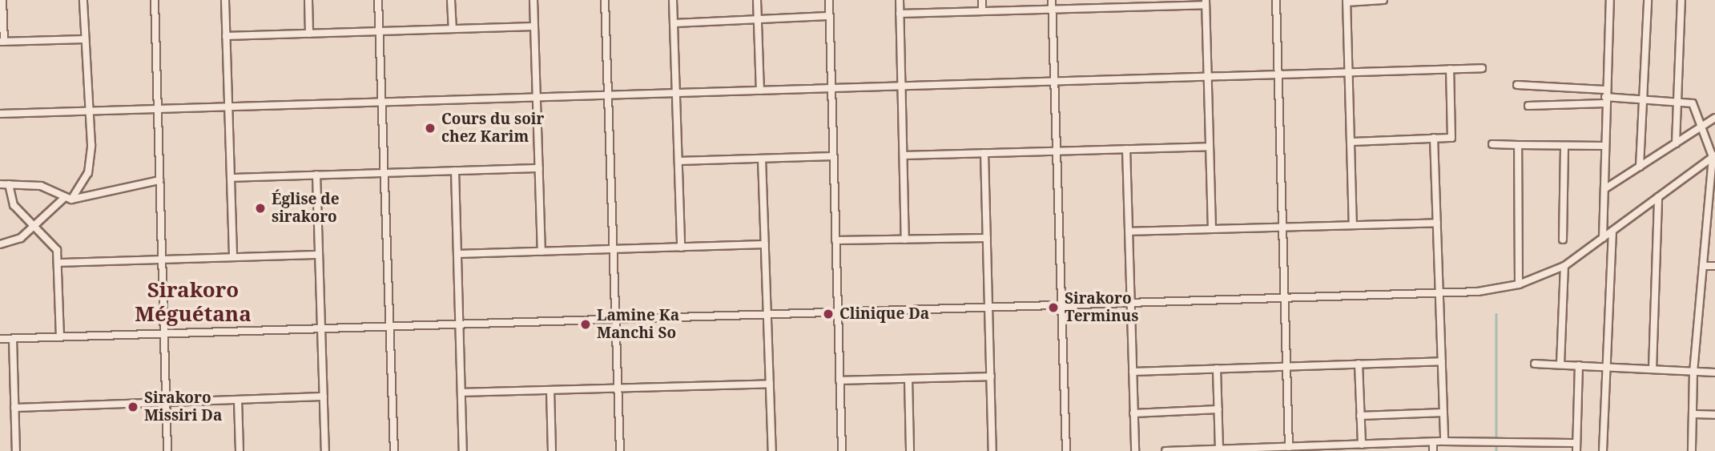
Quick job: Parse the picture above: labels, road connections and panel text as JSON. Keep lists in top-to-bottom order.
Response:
{
  "districts": ["Sirakoro Méguétana"],
  "places": [
    "Cours du soir chez Karim",
    "Église de sirakoro",
    "Sirakoro Terminus",
    "Clinique Da",
    "Lamine Ka Manchi So",
    "Sirakoro Missiri Da"
  ]
}
